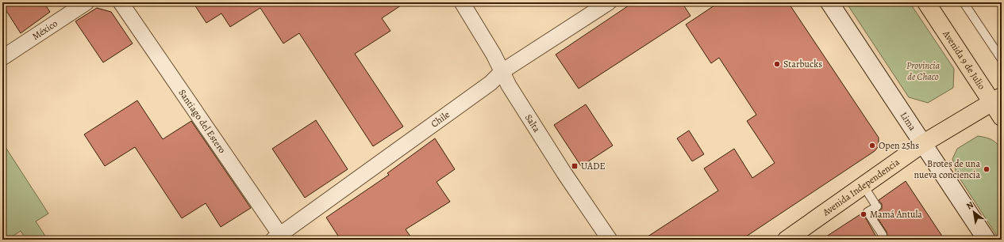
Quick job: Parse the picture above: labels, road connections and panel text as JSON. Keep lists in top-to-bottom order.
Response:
{
  "streets": {
    "main road": ["Avenida 9 de Julio", "Avenida Independencia"],
    "street": [
      "México",
      "Chile",
      "Santiago del Estero",
      "Lima",
      "Salta"
    ]
  },
  "crossings": [
    ["Avenida 9 de Julio", "Avenida Independencia"],
    ["Chile", "Santiago del Estero"],
    ["Chile", "Salta"],
    ["Lima", "Avenida Independencia"]
  ],
  "parks": ["Provincia de Chaco"],
  "places": {
    "other": [
      "Starbucks",
      "Open 25hs",
      "Brotes de una nueva conciencia",
      "Mamá Antula"
    ],
    "transit": ["UADE"]
  },
  "north": "top left"
}
